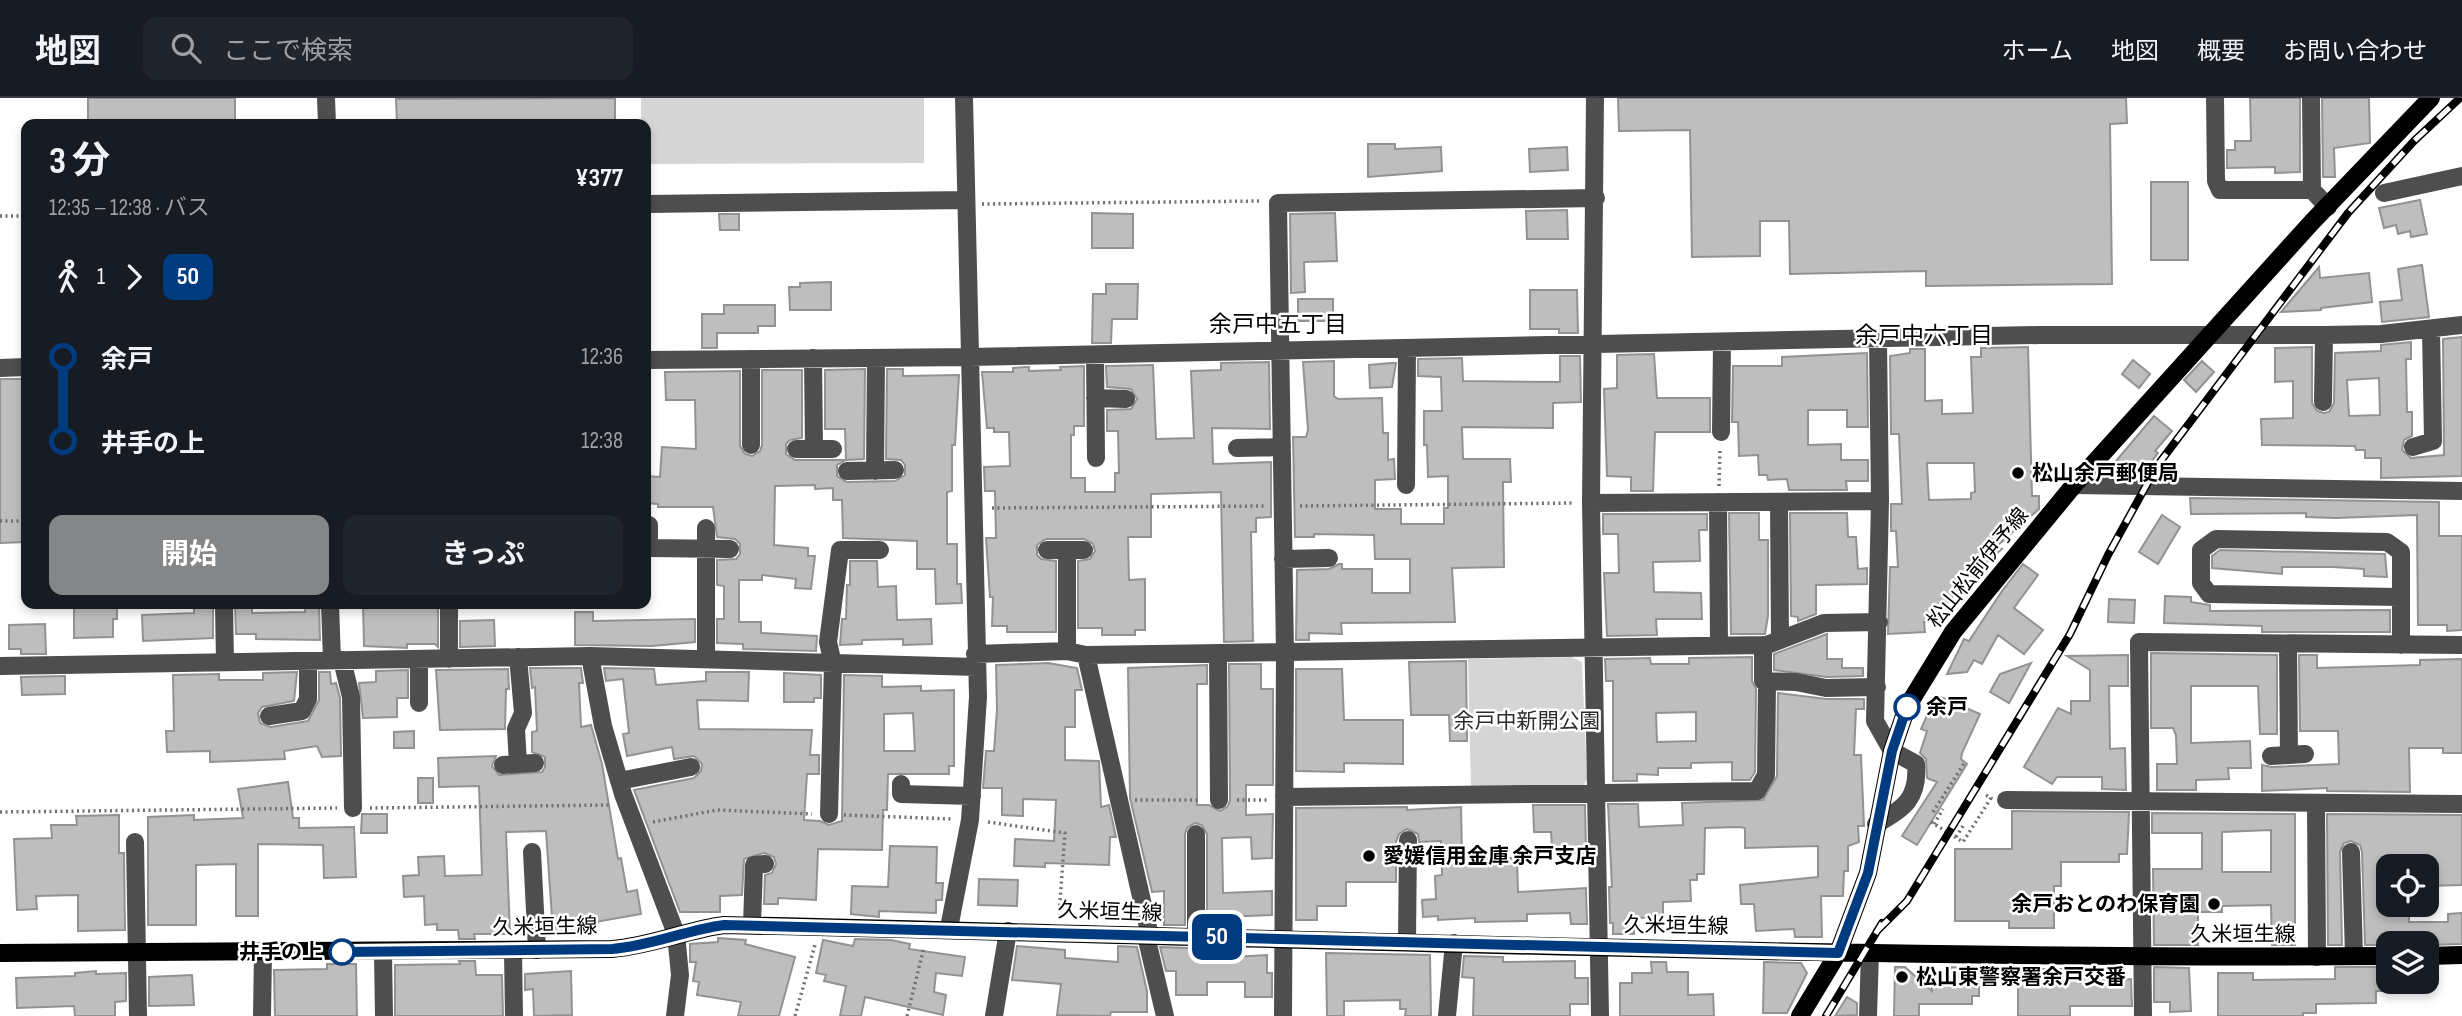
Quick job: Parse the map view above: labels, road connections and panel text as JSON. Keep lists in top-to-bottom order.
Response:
{
  "streets": {
    "main road": ["松山松前伊予線", "久米垣生線"]
  },
  "crossings": [
    ["松山松前伊予線", "久米垣生線"]
  ],
  "districts": ["余戸中五丁目", "余戸中六丁目"],
  "parks": ["余戸中新開公園"],
  "places": [
    "松山余戸郵便局",
    "余戸",
    "愛媛信用金庫 余戸支店",
    "余戸おとのわ保育園",
    "井手の上",
    "松山東警察署余戸交番"
  ],
  "lines": ["bus line 50"],
  "page": {
    "header": "地図",
    "search": "ここで検索",
    "nav": [
      "ホーム",
      "地図",
      "概要",
      "お問い合わせ"
    ],
    "on_map": "50",
    "heading": ["3 分", "12:35 – 12:38 · バス", "¥377"],
    "legs": ["1", "50"],
    "list": [
      {
        "name": "余戸",
        "value": "12:36"
      },
      {
        "name": "井手の上",
        "value": "12:38"
      }
    ],
    "buttons": ["開始", "きっぷ"]
  }
}
